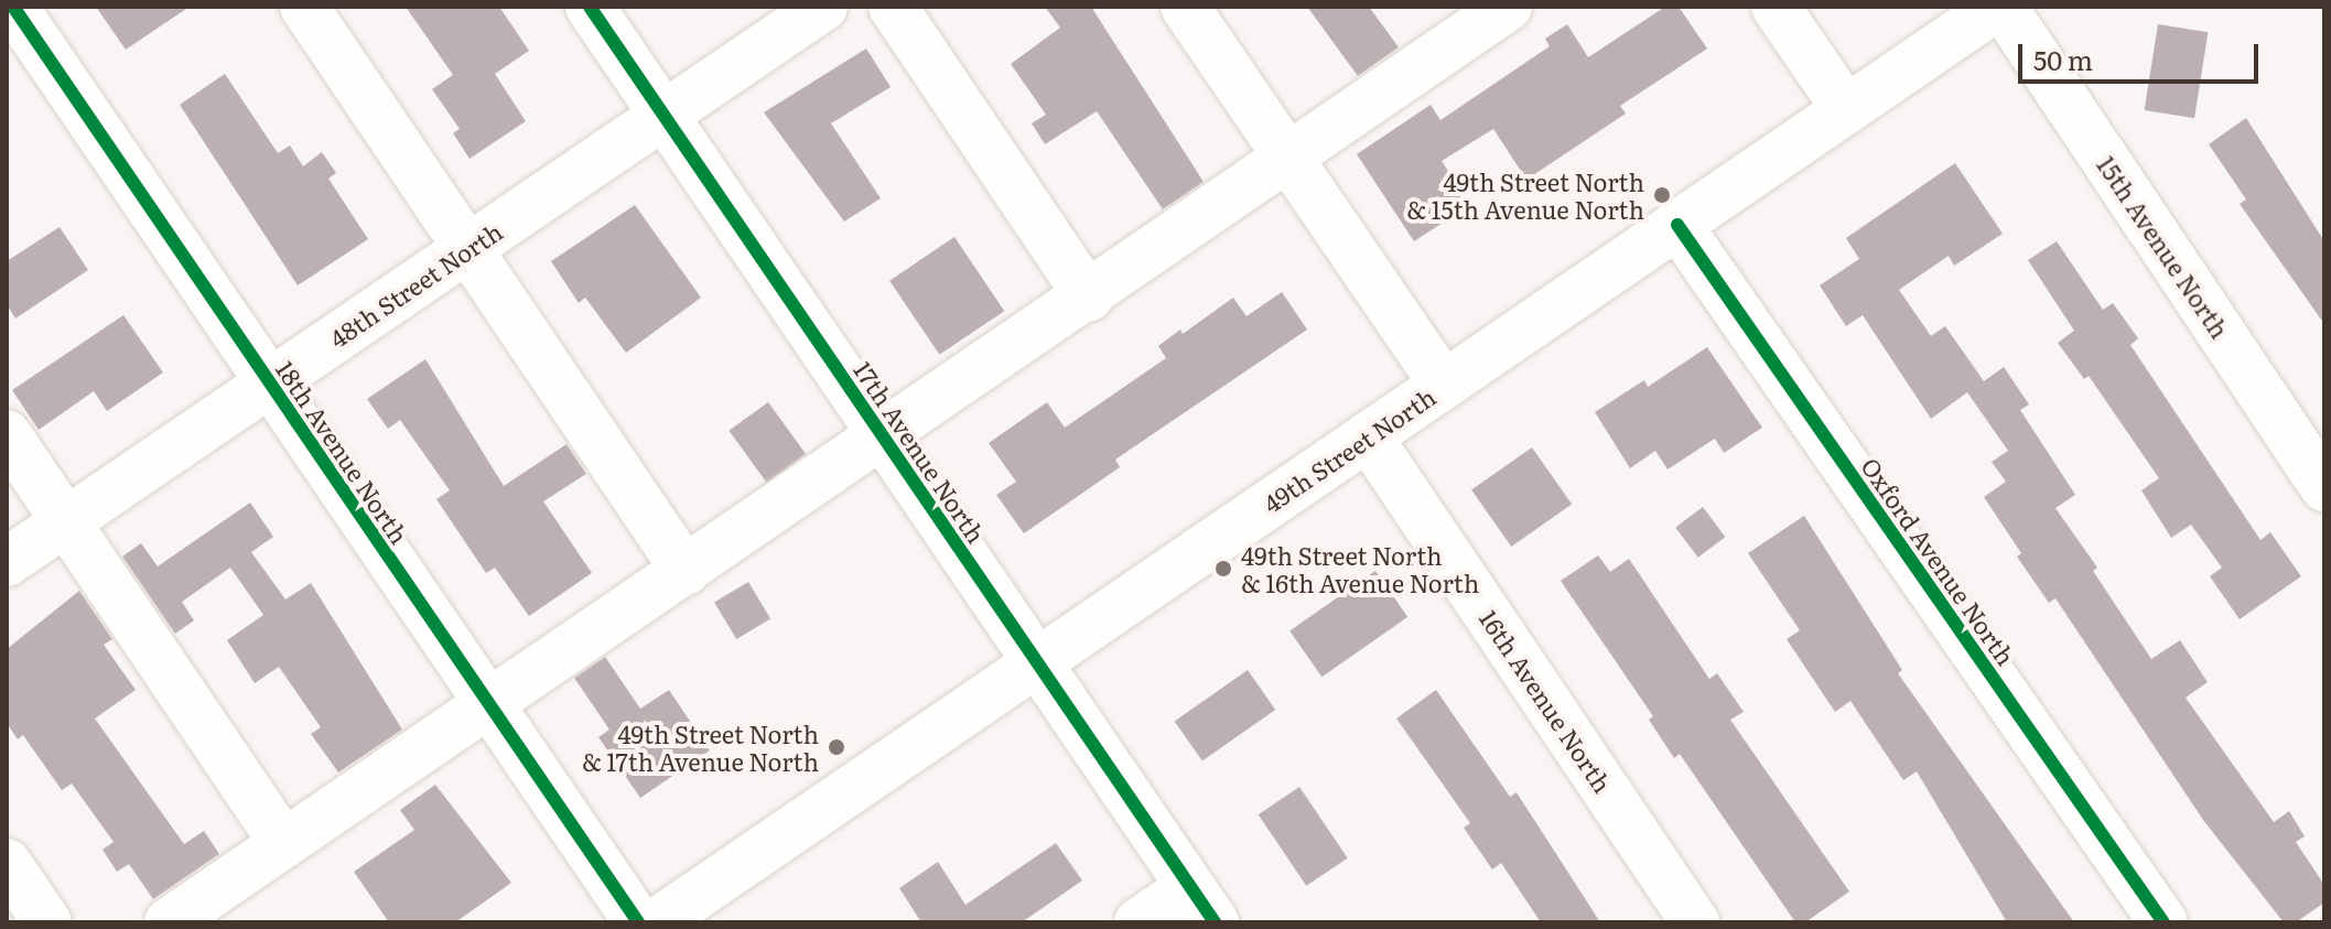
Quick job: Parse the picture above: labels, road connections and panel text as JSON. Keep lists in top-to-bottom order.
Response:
{
  "streets": {
    "street": [
      "15th Avenue North",
      "48th Street North",
      "49th Street North",
      "18th Avenue North",
      "17th Avenue North",
      "Oxford Avenue North",
      "16th Avenue North"
    ]
  },
  "crossings": [
    ["15th Avenue North", "49th Street North"],
    ["48th Street North", "18th Avenue North"],
    ["48th Street North", "17th Avenue North"],
    ["49th Street North", "17th Avenue North"],
    ["49th Street North", "Oxford Avenue North"],
    ["49th Street North", "16th Avenue North"]
  ],
  "places": ["49th Street North & 15th Avenue North", "49th Street North & 16th Avenue North", "49th Street North & 17th Avenue North"],
  "scale_bar": "50 m"
}
